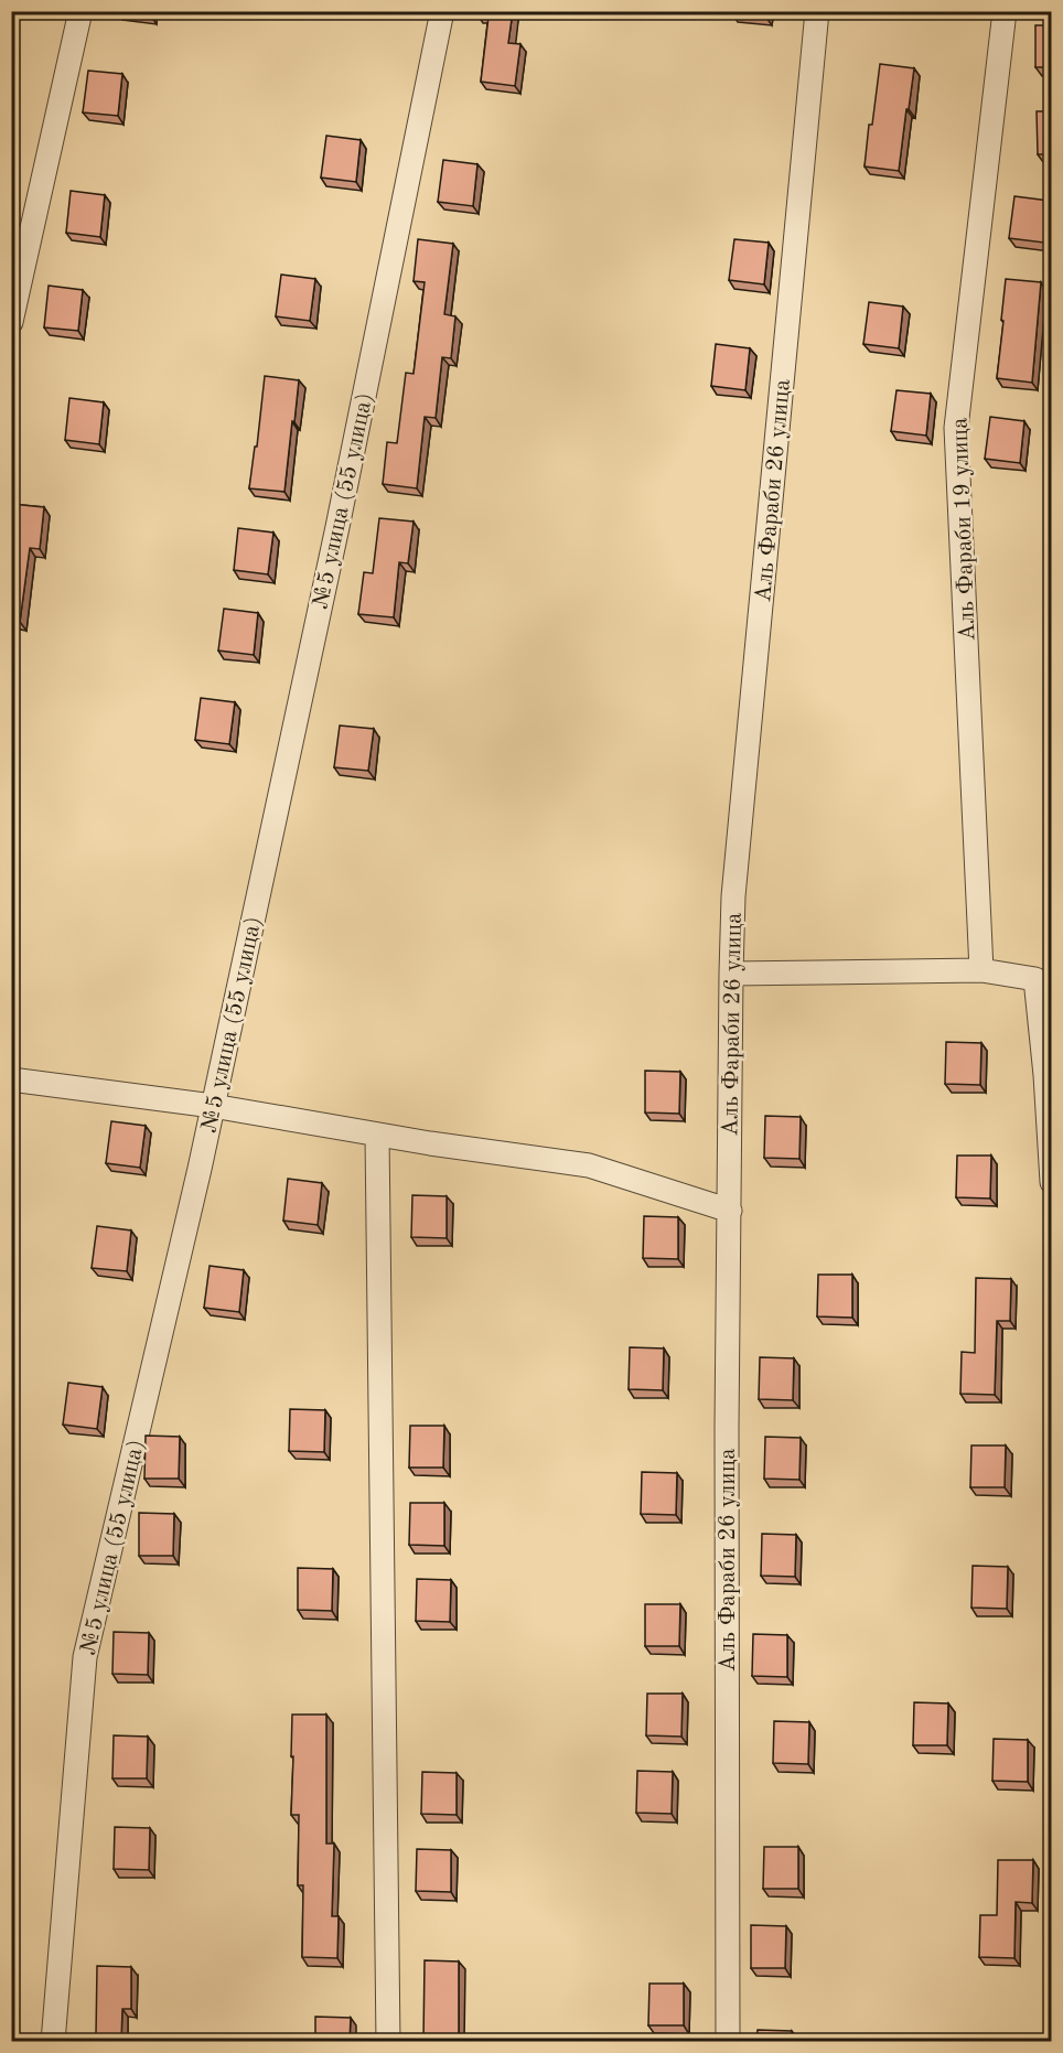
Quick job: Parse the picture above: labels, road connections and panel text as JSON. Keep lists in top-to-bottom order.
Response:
{
  "streets": {
    "street": ["Аль Фараби 26 улица", "№5 улица (55 улица)", "Аль Фараби 19 улица"]
  }
}
